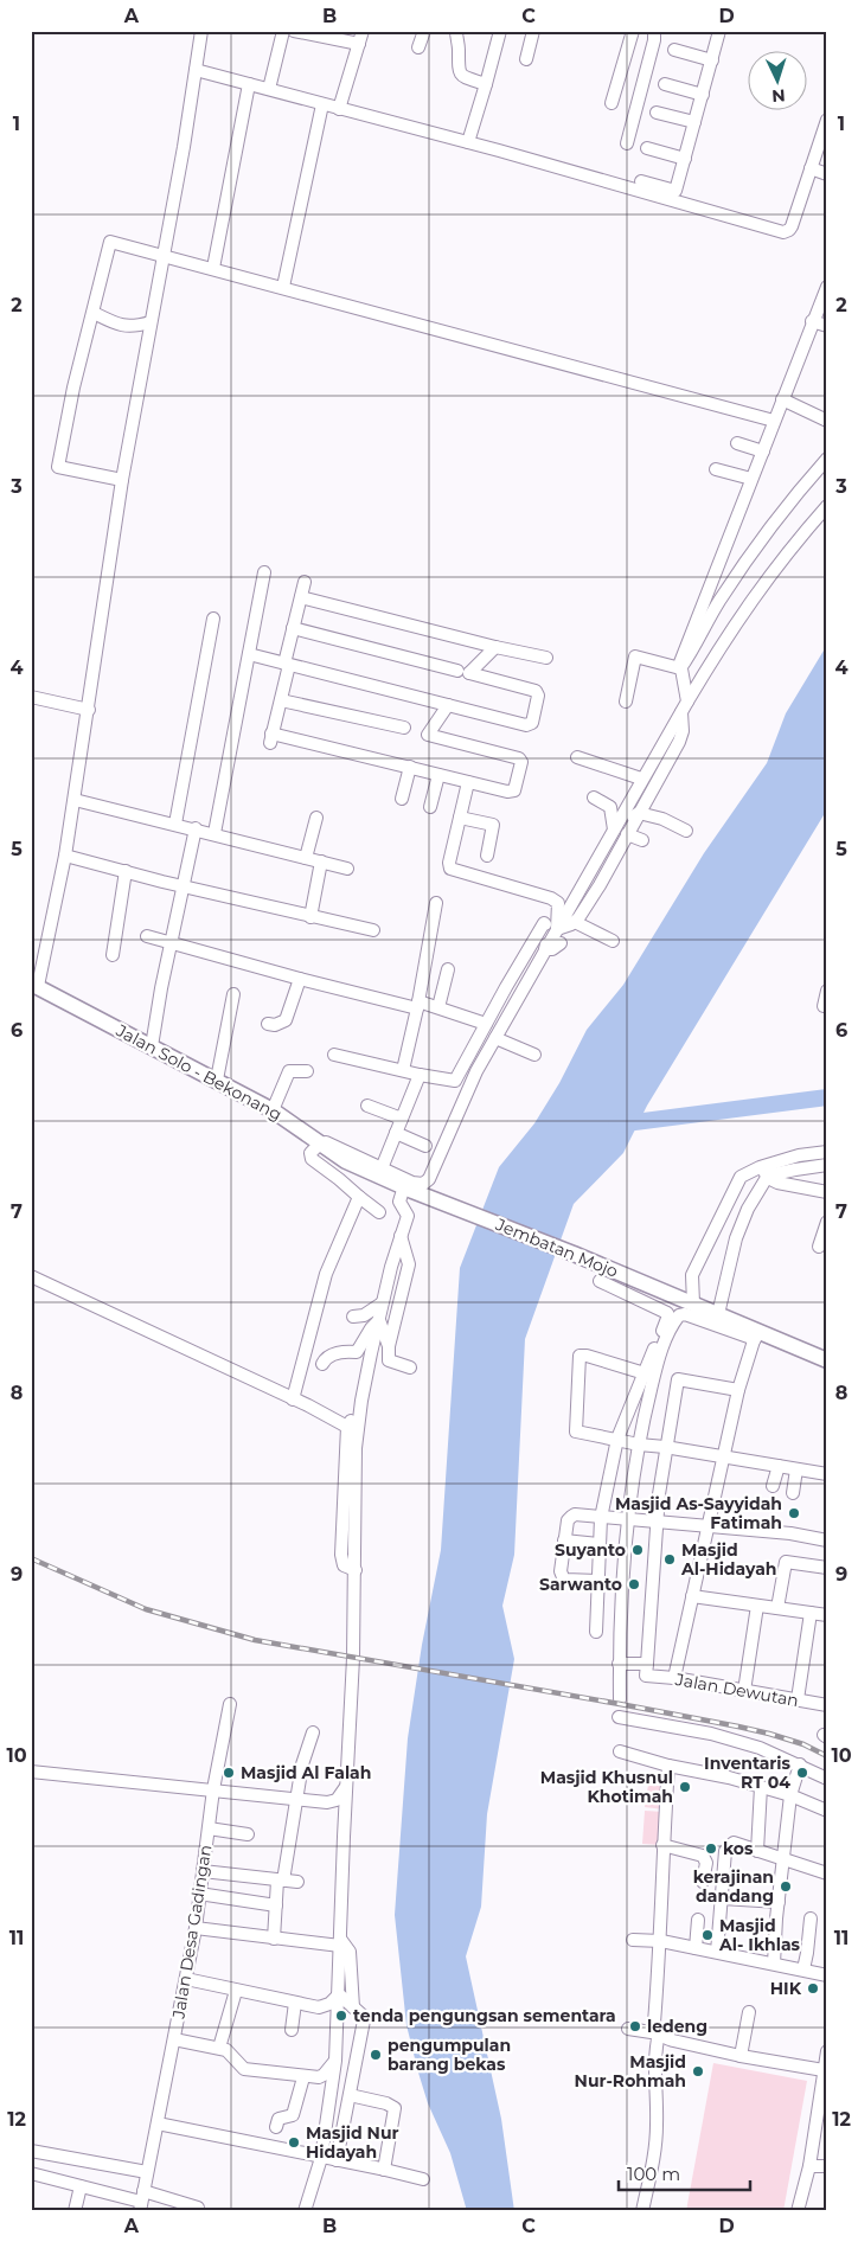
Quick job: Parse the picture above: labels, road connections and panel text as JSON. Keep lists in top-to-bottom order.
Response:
{
  "streets": {
    "main road": ["Jalan Solo - Bekonang", "Jembatan Mojo"],
    "street": ["Jalan Dewutan", "Jalan Desa Gadingan"]
  },
  "crossings": [
    ["Jalan Solo - Bekonang", "Jembatan Mojo"]
  ],
  "places": [
    "Masjid As-Sayyidah Fatimah",
    "Suyanto",
    "Masjid Al-Hidayah",
    "Sarwanto",
    "Masjid Al Falah",
    "Inventaris RT 04",
    "Masjid Khusnul Khotimah",
    "kos",
    "kerajinan dandang",
    "Masjid Al- Ikhlas",
    "HIK",
    "tenda pengungsan sementara",
    "ledeng",
    "pengumpulan barang bekas",
    "Masjid Nur-Rohmah",
    "Masjid Nur Hidayah"
  ],
  "scale_bar": "100 m",
  "north": "bottom",
  "grid": {
    "columns": [
      "A",
      "B",
      "C",
      "D"
    ],
    "rows": [
      "1",
      "2",
      "3",
      "4",
      "5",
      "6",
      "7",
      "8",
      "9",
      "10",
      "11",
      "12"
    ]
  }
}
